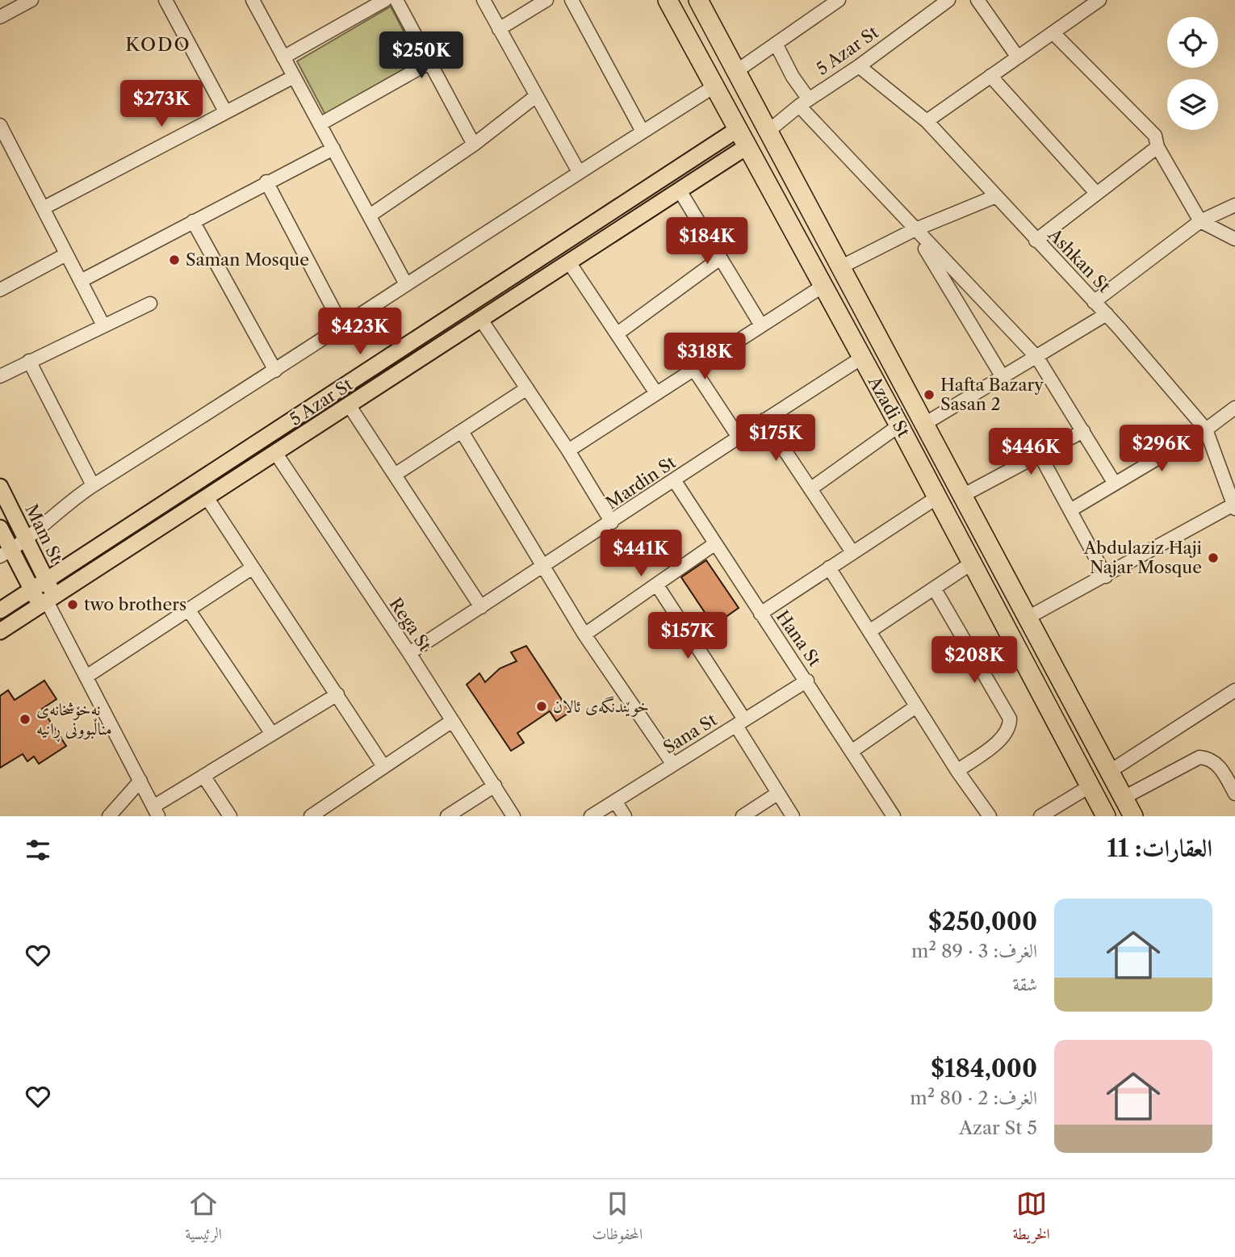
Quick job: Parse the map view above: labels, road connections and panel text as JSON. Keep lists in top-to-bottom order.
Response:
{
  "streets": {
    "highway": ["Azadi St"],
    "main road": ["5 Azar St", "Mam St"],
    "street": [
      "Ashkan St",
      "Mardin St",
      "Rega St",
      "Hana St",
      "Sana St"
    ]
  },
  "crossings": [
    ["5 Azar St", "Ashkan St"],
    ["5 Azar St", "Azadi St"],
    ["5 Azar St", "Mam St"],
    ["5 Azar St", "Rega St"],
    ["Azadi St", "Mardin St"],
    ["Mardin St", "Rega St"],
    ["Mardin St", "Hana St"],
    ["Hana St", "Sana St"]
  ],
  "districts": ["KODO"],
  "places": [
    "Saman Mosque",
    "Hafta Bazary Sasan 2",
    "Abdulaziz Haji Najar Mosque",
    "two brothers",
    "خوێندنگەی ئالان",
    "نەخۆشخانەی مناڵبوونی ڕانیە"
  ],
  "page": {
    "price": [
      "$250K",
      "$273K",
      "$184K",
      "$423K",
      "$318K",
      "$175K",
      "$296K",
      "$446K",
      "$441K",
      "$157K",
      "$208K"
    ],
    "heading": "العقارات: 11",
    "list": [
      {
        "name": "$250,000",
        "note": "الغرف: 3 · 89 m² · شقة"
      },
      {
        "name": "$184,000",
        "note": "الغرف: 2 · 80 m² · 5 Azar St"
      }
    ],
    "tabs": ["الخريطة", "المحفوظات", "الرئيسية"]
  }
}
